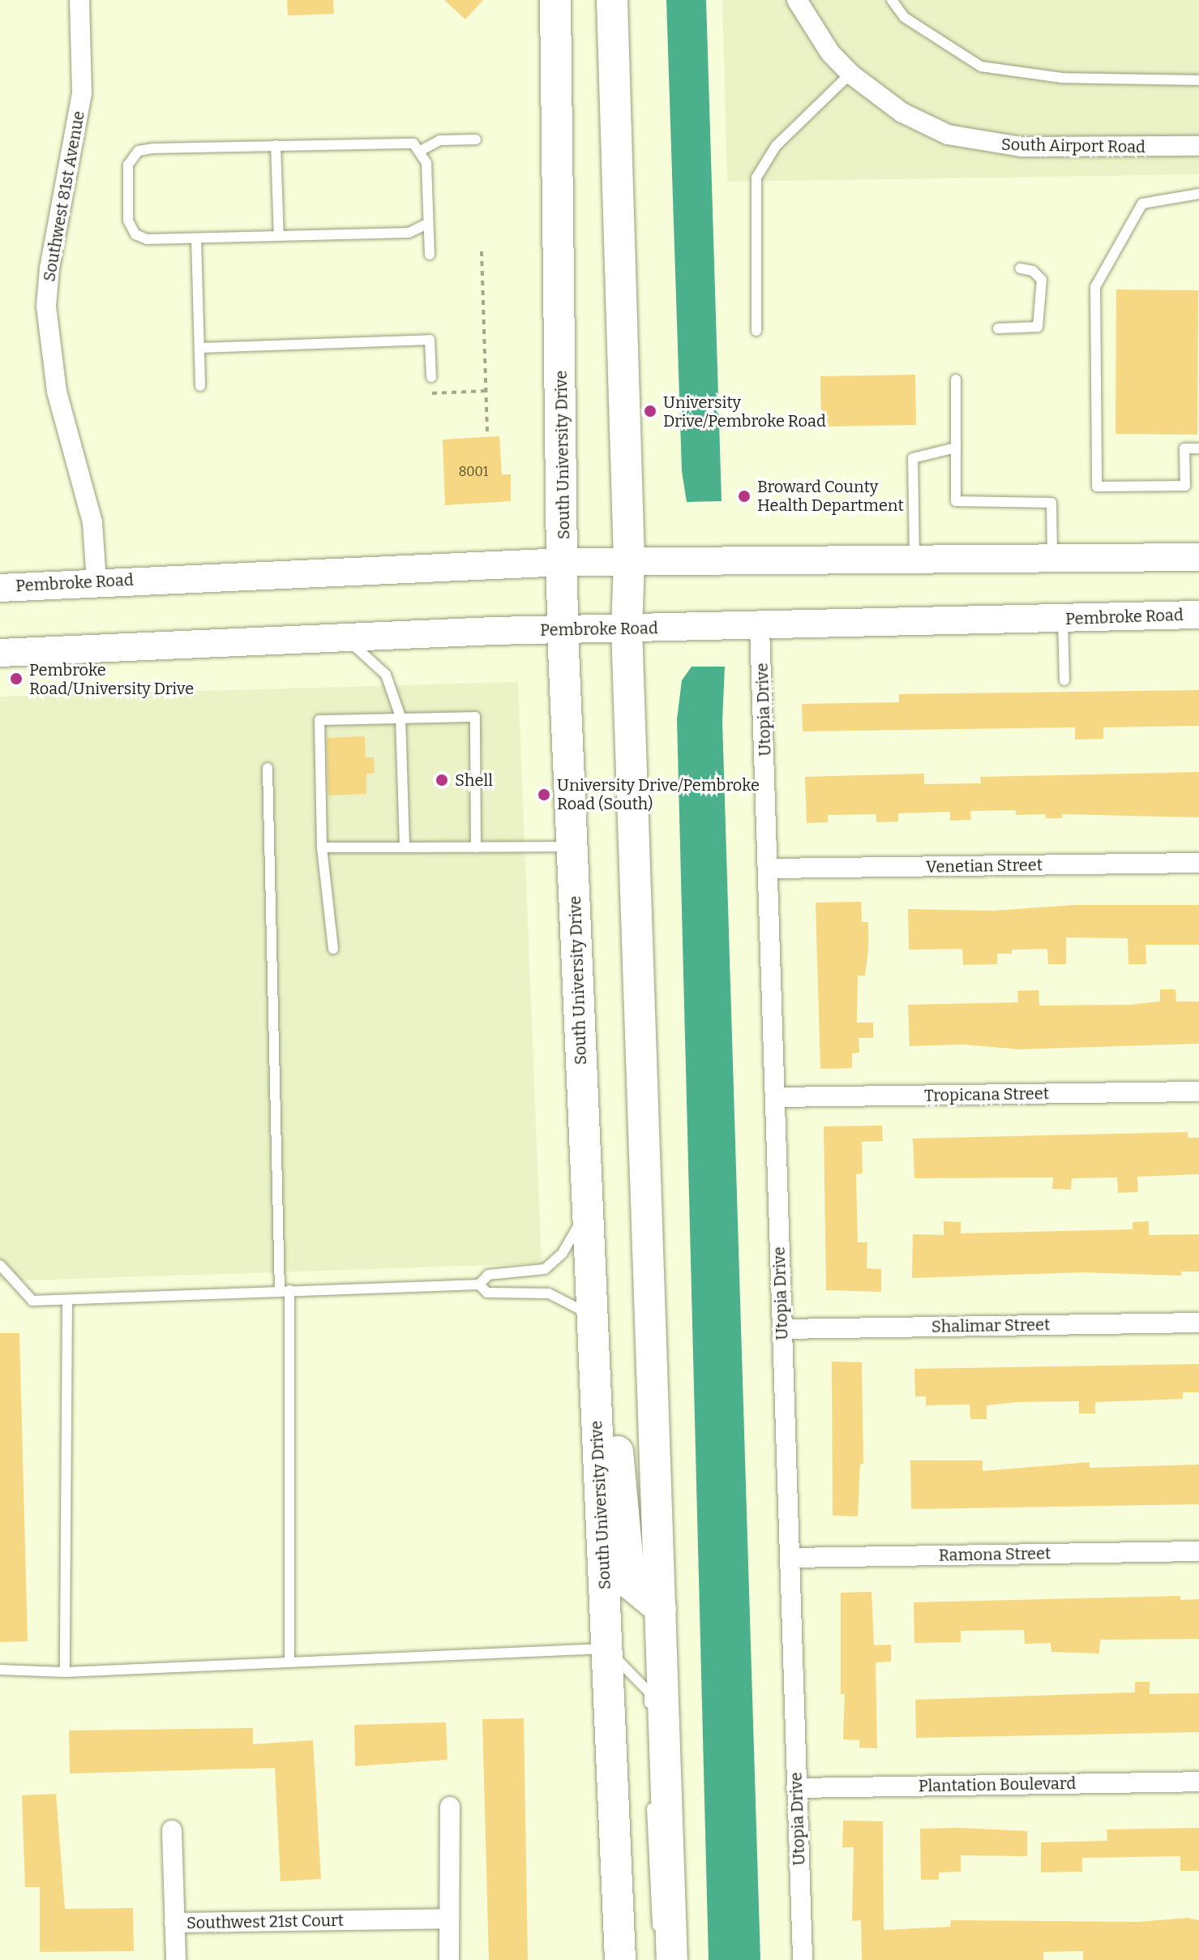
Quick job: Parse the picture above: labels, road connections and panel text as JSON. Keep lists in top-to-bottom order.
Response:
{
  "streets": {
    "main road": ["South University Drive", "Pembroke Road"],
    "street": [
      "South Airport Road",
      "Southwest 81st Avenue",
      "Utopia Drive",
      "Venetian Street",
      "Tropicana Street",
      "Shalimar Street",
      "Ramona Street",
      "Plantation Boulevard",
      "Southwest 21st Court"
    ]
  },
  "crossings": [
    ["Southwest 81st Avenue", "Pembroke Road"],
    ["South University Drive", "Pembroke Road"],
    ["Pembroke Road", "Utopia Drive"],
    ["Utopia Drive", "Venetian Street"],
    ["Utopia Drive", "Tropicana Street"],
    ["Utopia Drive", "Shalimar Street"],
    ["Utopia Drive", "Ramona Street"],
    ["Utopia Drive", "Plantation Boulevard"]
  ],
  "places": [
    "University Drive/Pembroke Road",
    "Broward County Health Department",
    "Pembroke Road/University Drive",
    "Shell",
    "University Drive/Pembroke Road (South)"
  ],
  "house_numbers": ["8001"]
}
